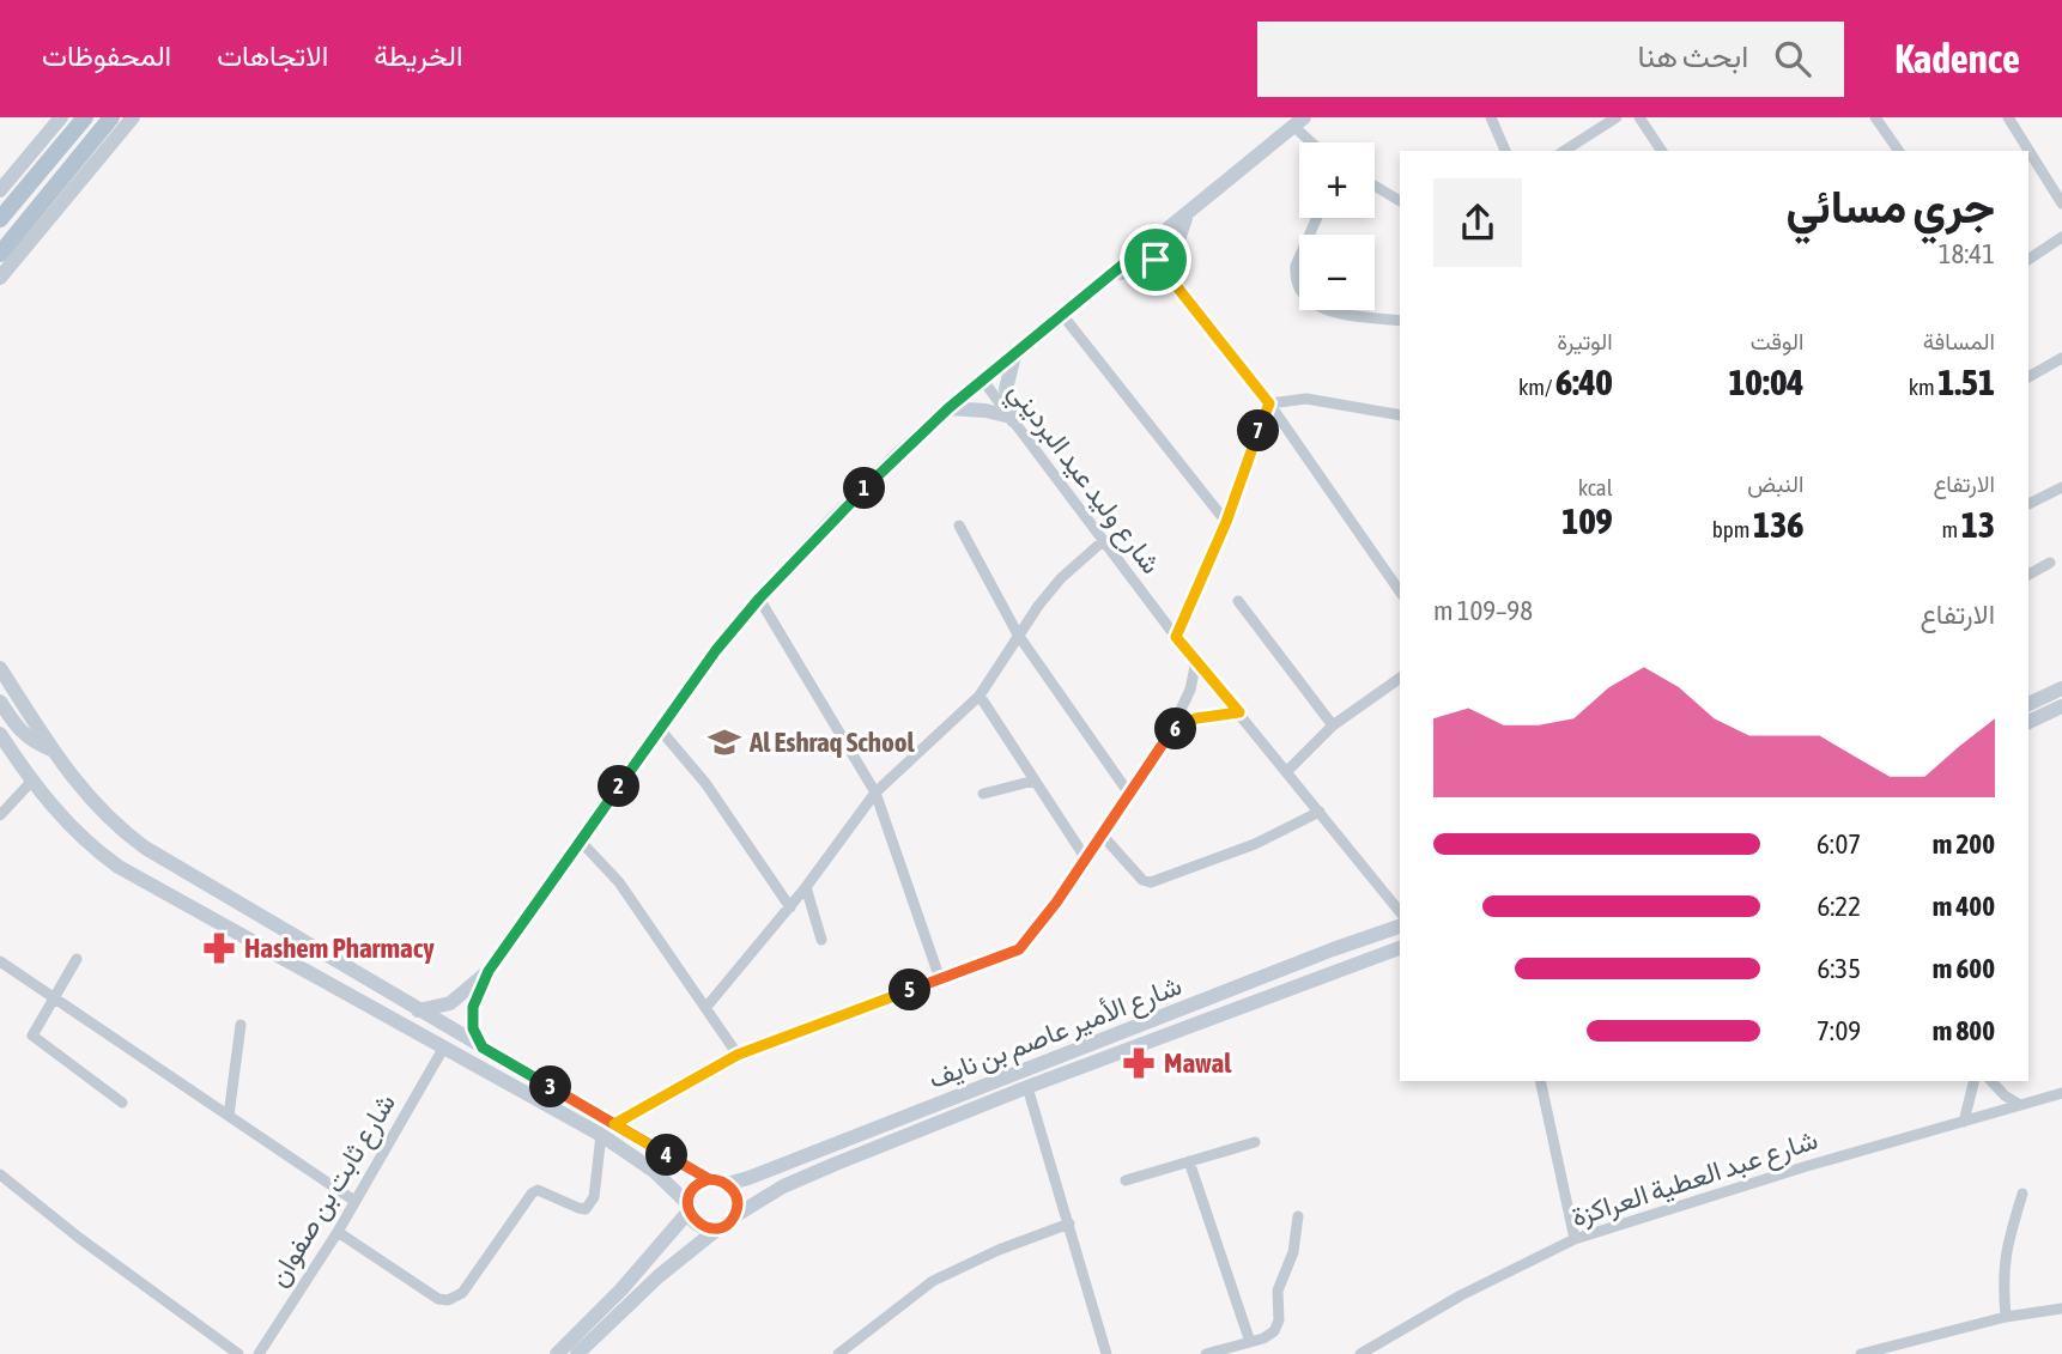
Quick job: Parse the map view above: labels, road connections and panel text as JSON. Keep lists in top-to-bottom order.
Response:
{
  "streets": {
    "main road": ["شارع الأمير عاصم بن نايف"],
    "street": ["شارع وليد عيد البرديني", "شارع عبد العطية العراكزة", "شارع ثابت بن صفوان"]
  },
  "places": {
    "school or university": ["Al Eshraq School"],
    "pharmacy": ["Hashem Pharmacy", "Mawal"]
  },
  "page": {
    "header": "Kadence",
    "search": "ابحث هنا",
    "nav": ["الخريطة", "الاتجاهات", "المحفوظات"],
    "map_buttons": ["+", "−"],
    "heading": ["جري مسائي", "18:41"],
    "stats": [
      ["المسافة", "1.51 km"],
      ["الوقت", "10:04"],
      ["الوتيرة", "6:40 /km"],
      ["الارتفاع", "13 m"],
      ["النبض", "136 bpm"],
      ["kcal", "109"]
    ],
    "pins": [
      "7",
      "1",
      "6",
      "2",
      "5",
      "3",
      "4"
    ],
    "chart": ["الارتفاع", "98–109 m"],
    "list": [
      {
        "name": "200 m",
        "note": "6:07"
      },
      {
        "name": "400 m",
        "note": "6:22"
      },
      {
        "name": "600 m",
        "note": "6:35"
      },
      {
        "name": "800 m",
        "note": "7:09"
      }
    ]
  }
}
